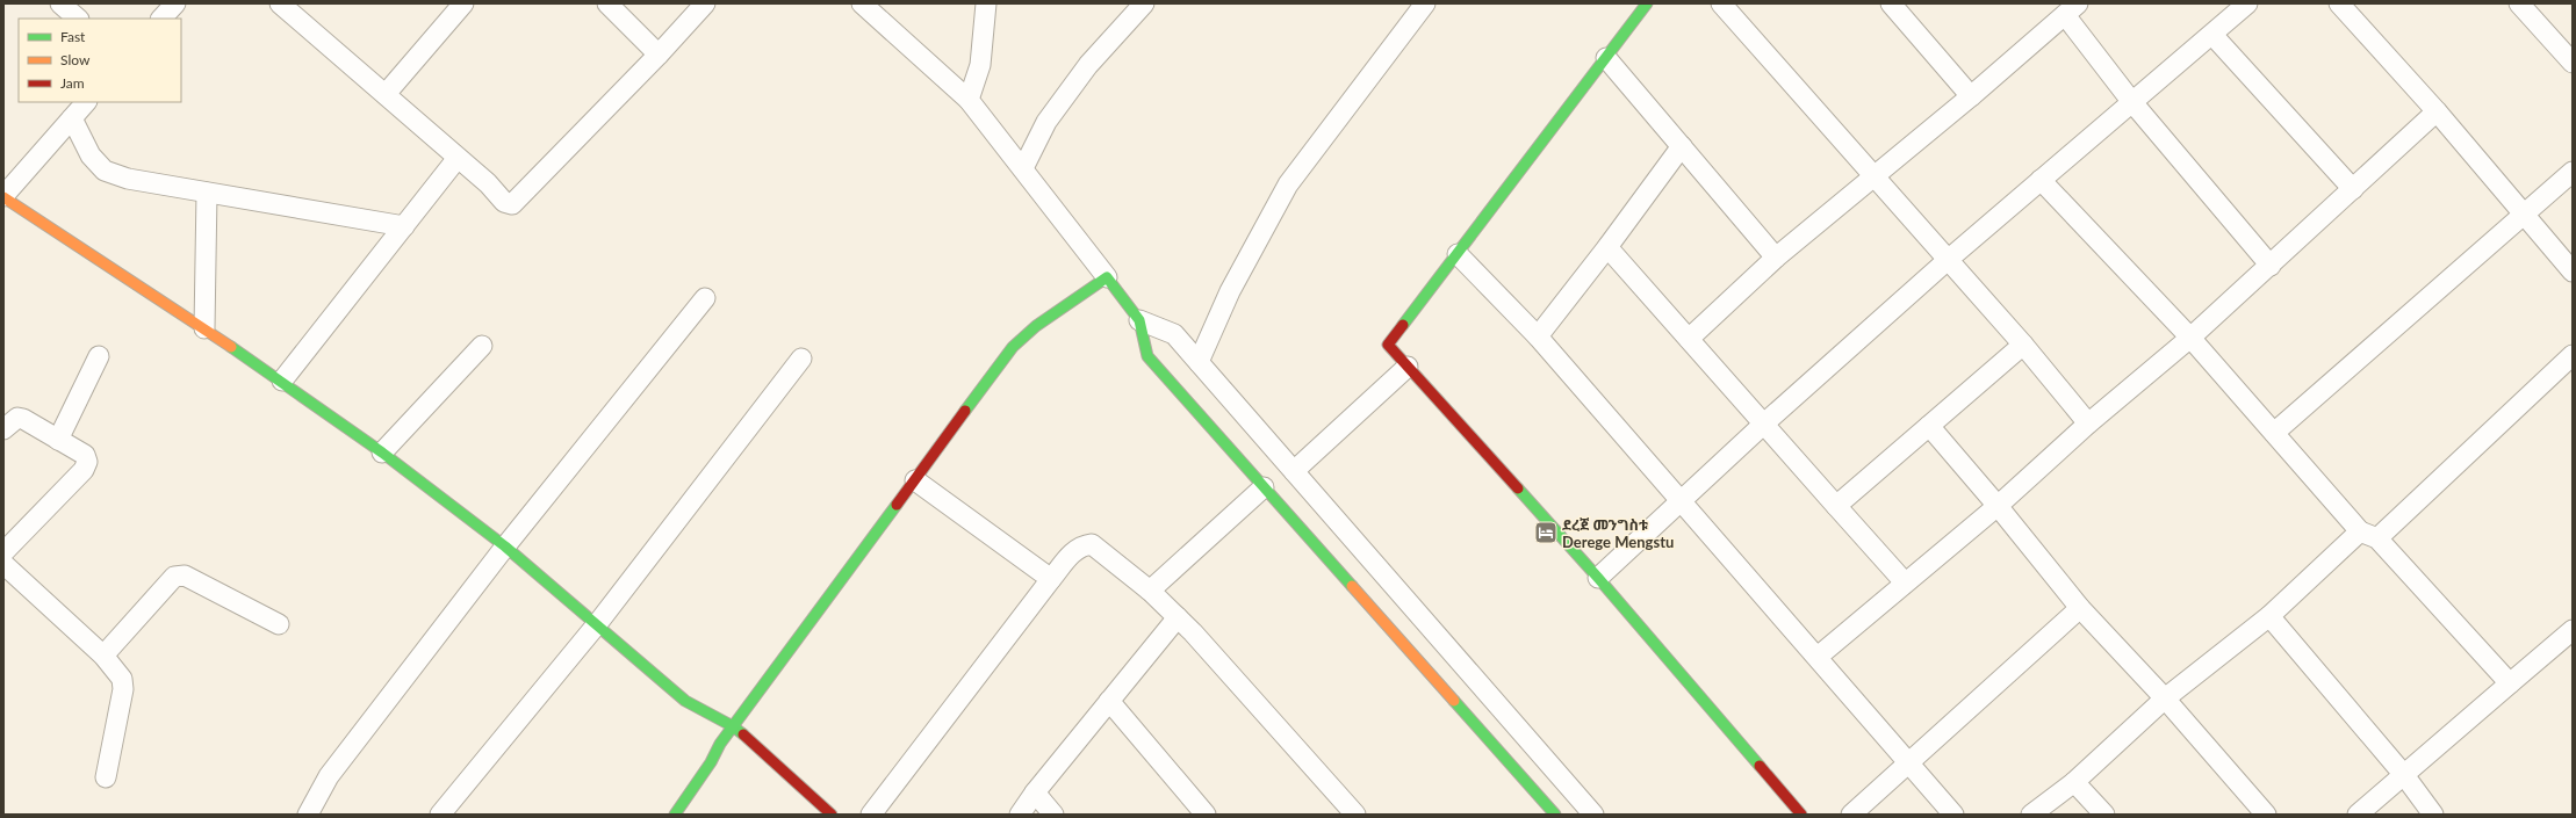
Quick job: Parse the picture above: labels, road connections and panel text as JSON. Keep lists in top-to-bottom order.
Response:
{
  "places": {
    "hotel": ["ደረጀ መንግስቱ Derege Mengstu"]
  },
  "legend": ["Fast", "Slow", "Jam"]
}
